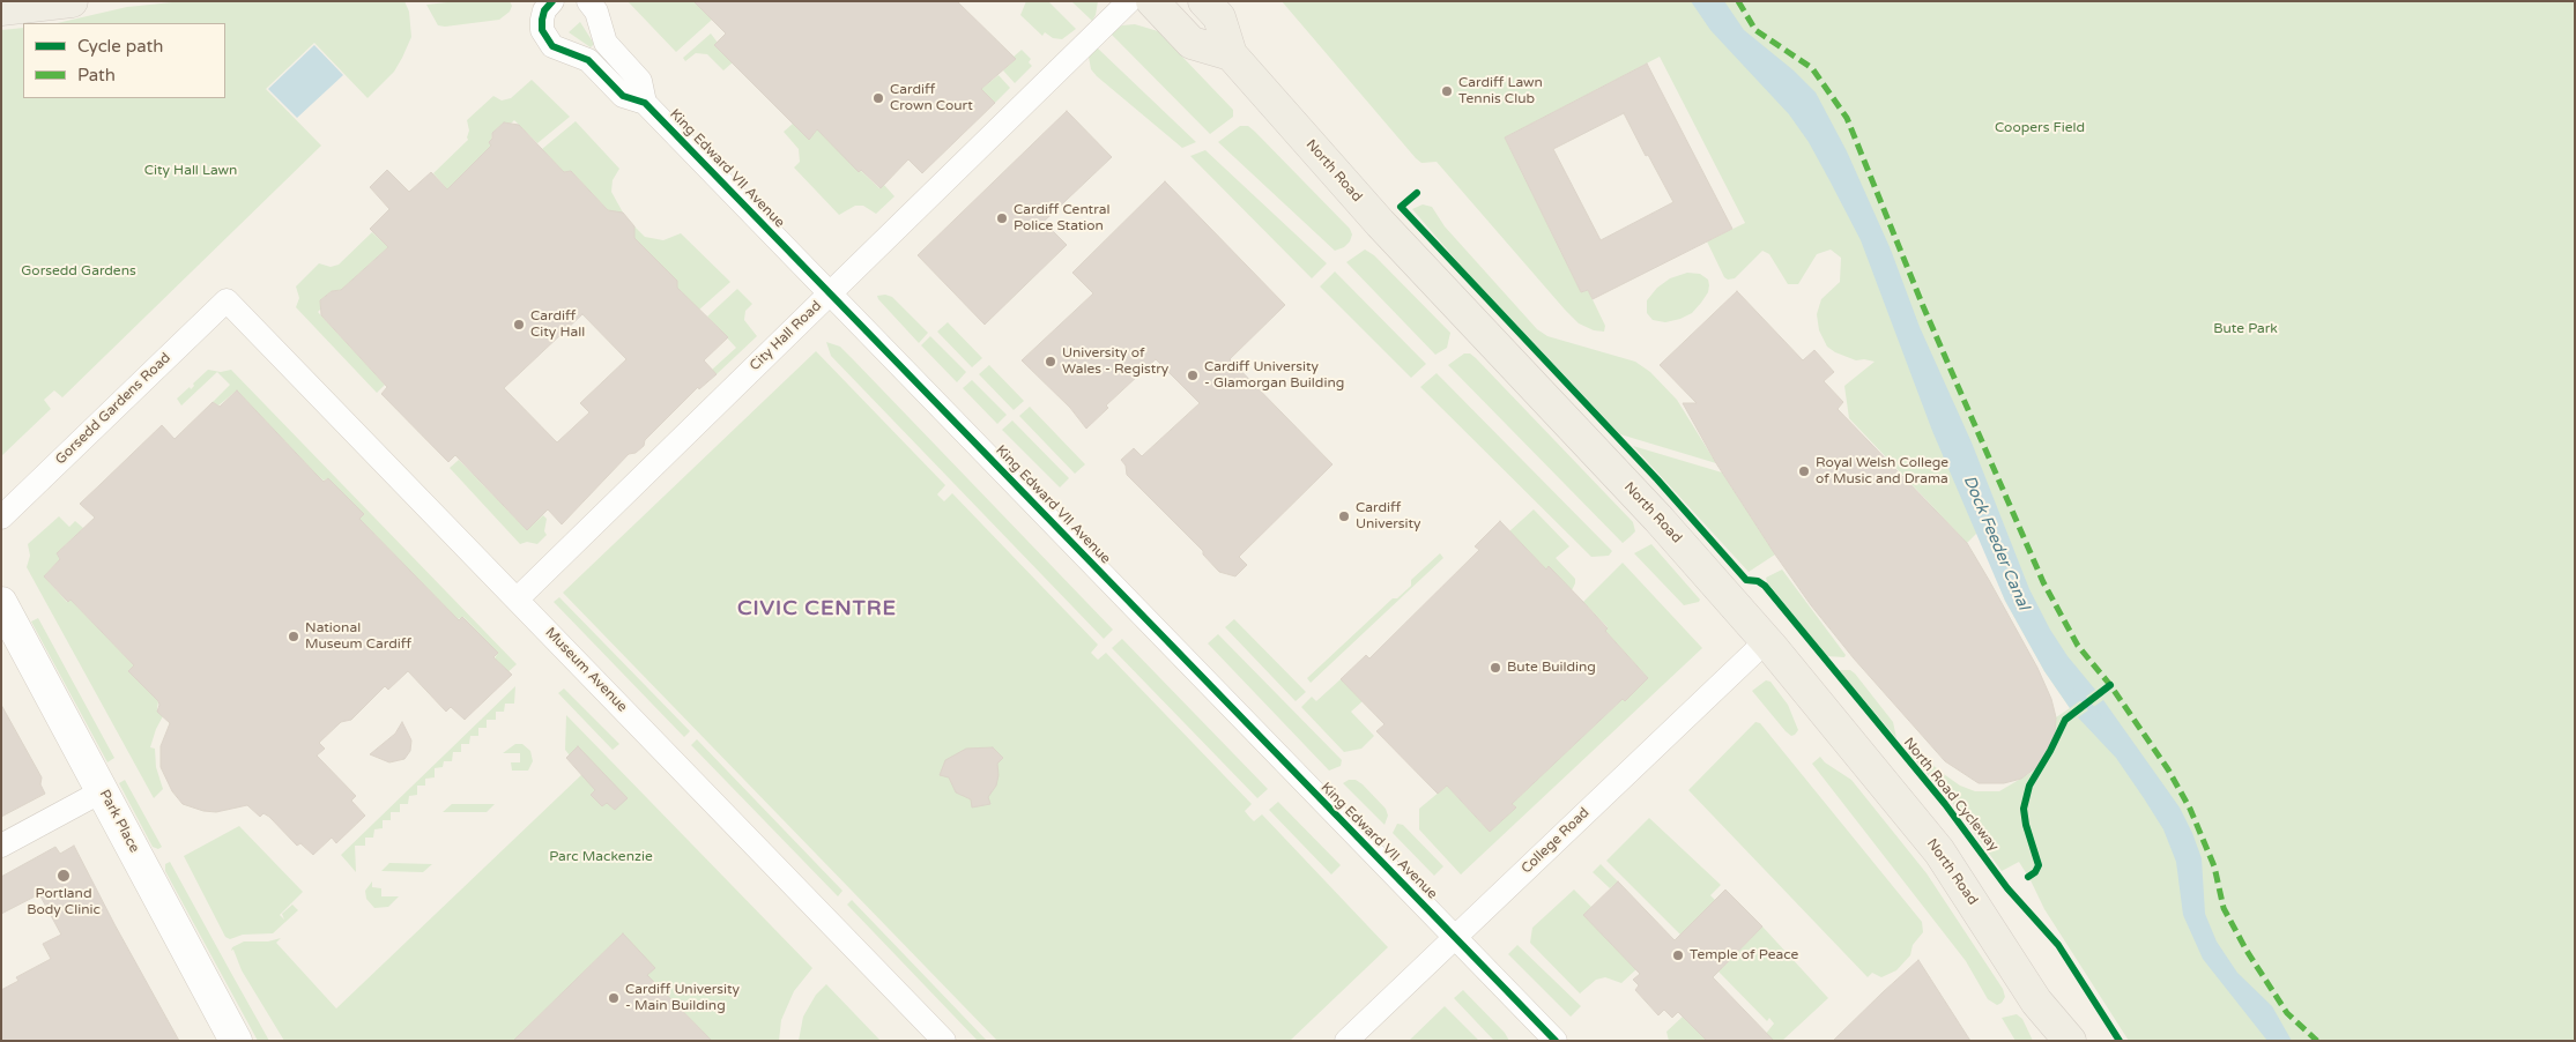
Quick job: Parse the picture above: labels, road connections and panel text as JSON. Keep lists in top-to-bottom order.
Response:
{
  "streets": {
    "main road": ["North Road"],
    "street": [
      "King Edward VII Avenue",
      "City Hall Road",
      "Gorsedd Gardens Road",
      "Museum Avenue",
      "Park Place",
      "College Road"
    ],
    "cycle path": ["North Road Cycleway"]
  },
  "crossings": [
    ["King Edward VII Avenue", "City Hall Road"],
    ["King Edward VII Avenue", "College Road"],
    ["North Road", "College Road"],
    ["City Hall Road", "Museum Avenue"],
    ["Gorsedd Gardens Road", "Museum Avenue"]
  ],
  "districts": ["CIVIC CENTRE"],
  "water": ["Dock Feeder Canal"],
  "parks": [
    "Coopers Field",
    "City Hall Lawn",
    "Gorsedd Gardens",
    "Bute Park",
    "Parc Mackenzie"
  ],
  "places": [
    "Cardiff Lawn Tennis Club",
    "Cardiff Crown Court",
    "Cardiff Central Police Station",
    "Cardiff City Hall",
    "University of Wales - Registry",
    "Cardiff University - Glamorgan Building",
    "Royal Welsh College of Music and Drama",
    "Cardiff University",
    "National Museum Cardiff",
    "Bute Building",
    "Portland Body Clinic",
    "Temple of Peace",
    "Cardiff University - Main Building"
  ],
  "legend": ["Cycle path", "Path"]
}
